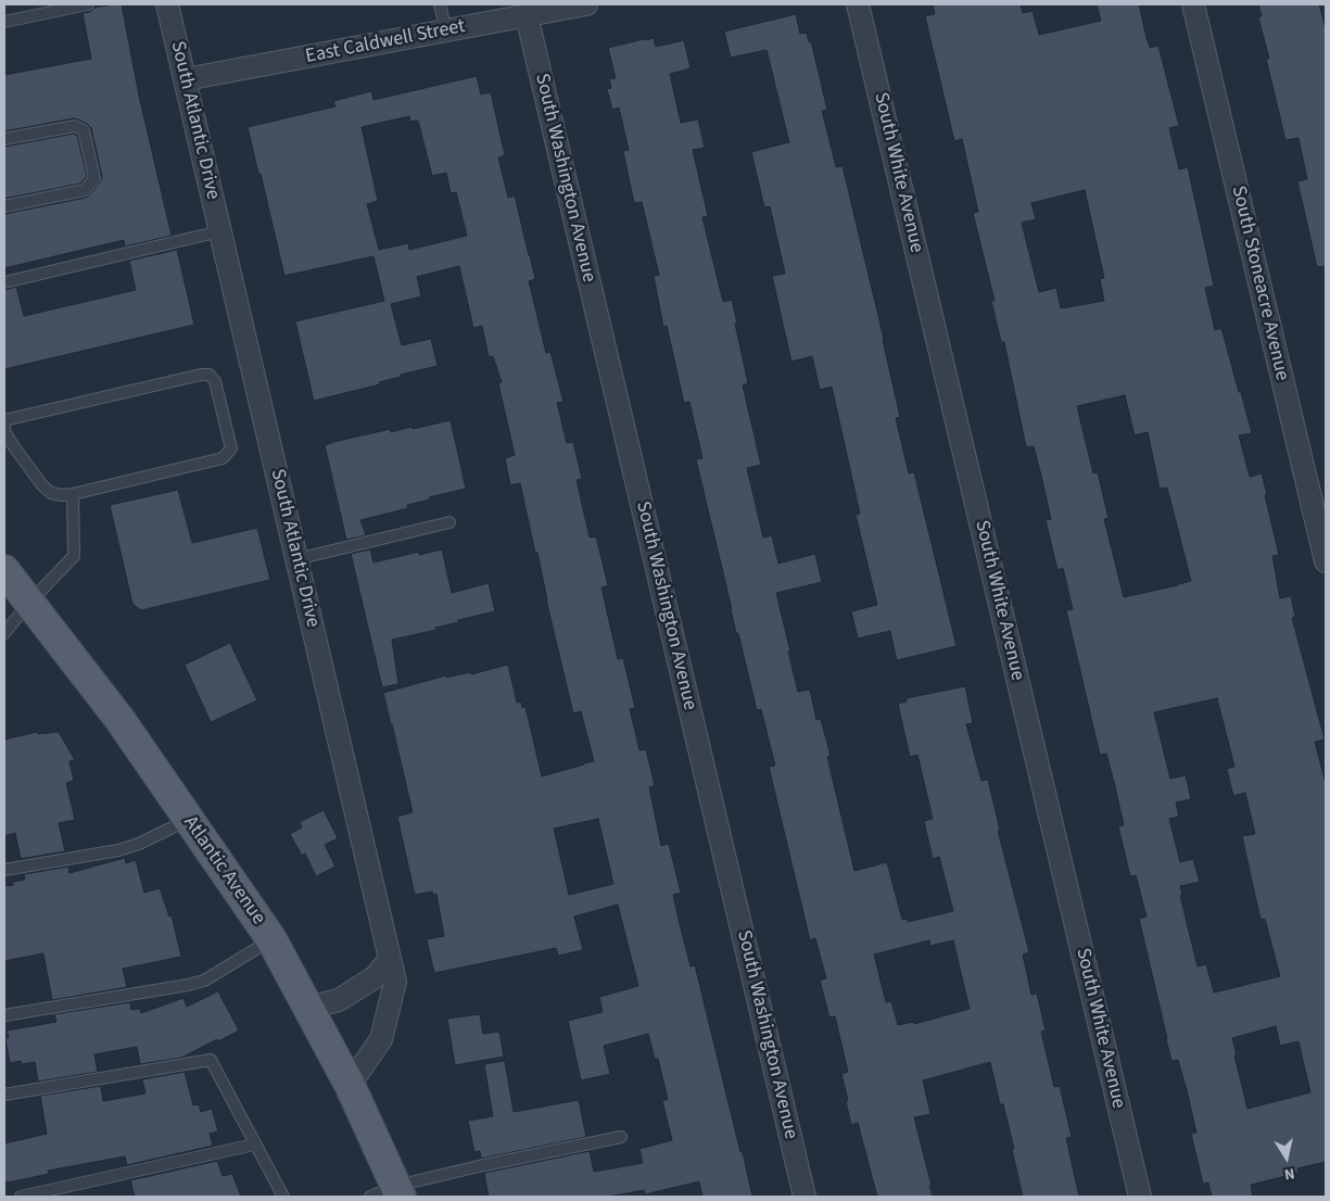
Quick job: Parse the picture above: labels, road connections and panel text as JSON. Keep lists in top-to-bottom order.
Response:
{
  "streets": {
    "main road": ["Atlantic Avenue"],
    "street": [
      "East Caldwell Street",
      "South Atlantic Drive",
      "South White Avenue",
      "South Washington Avenue",
      "South Stoneacre Avenue"
    ]
  },
  "crossings": [
    ["East Caldwell Street", "South Atlantic Drive"],
    ["East Caldwell Street", "South Washington Avenue"],
    ["South Atlantic Drive", "Atlantic Avenue"]
  ],
  "north": "bottom"
}
